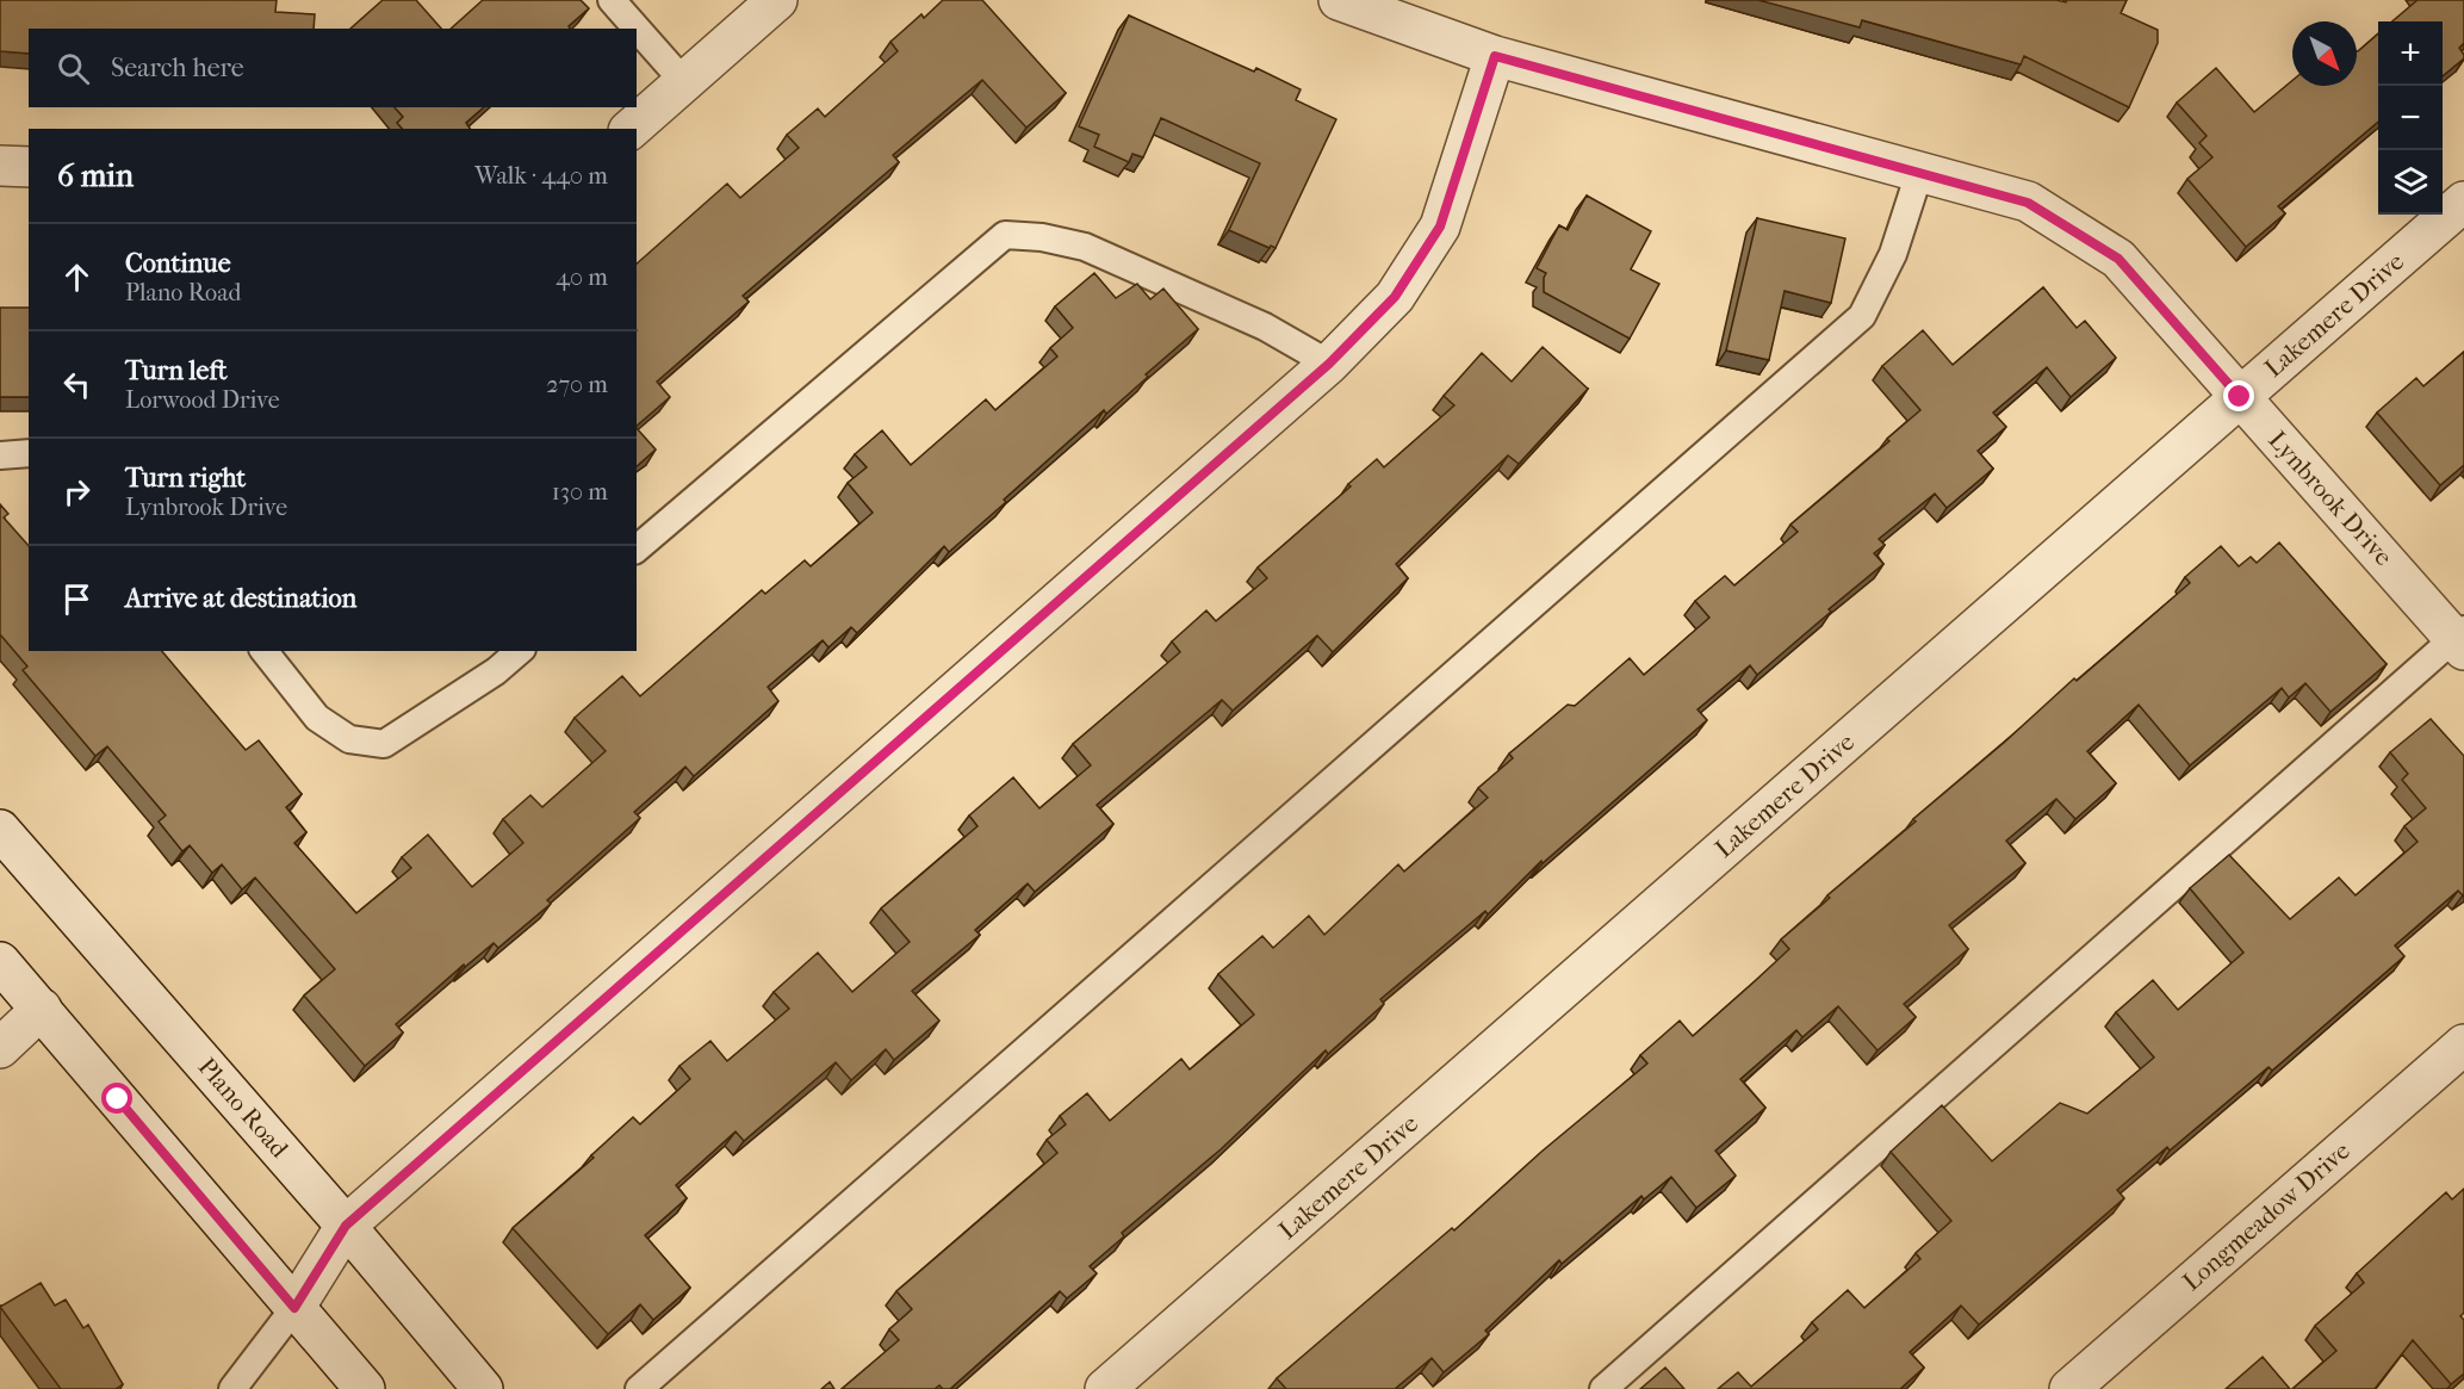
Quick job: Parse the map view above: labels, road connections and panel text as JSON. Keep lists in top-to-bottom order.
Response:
{
  "streets": {
    "street": [
      "Lakemere Drive",
      "Lynbrook Drive",
      "Plano Road",
      "Longmeadow Drive"
    ]
  },
  "crossings": [
    ["Lakemere Drive", "Lynbrook Drive"]
  ],
  "north": "bottom right",
  "page": {
    "map_buttons": ["+", "−"],
    "search": "Search here",
    "heading": ["6 min", "Walk · 440 m"],
    "list": [
      ["Continue", "Plano Road", "40 m"],
      ["Turn left", "Lorwood Drive", "270 m"],
      ["Turn right", "Lynbrook Drive", "130 m"],
      "Arrive at destination"
    ]
  }
}
